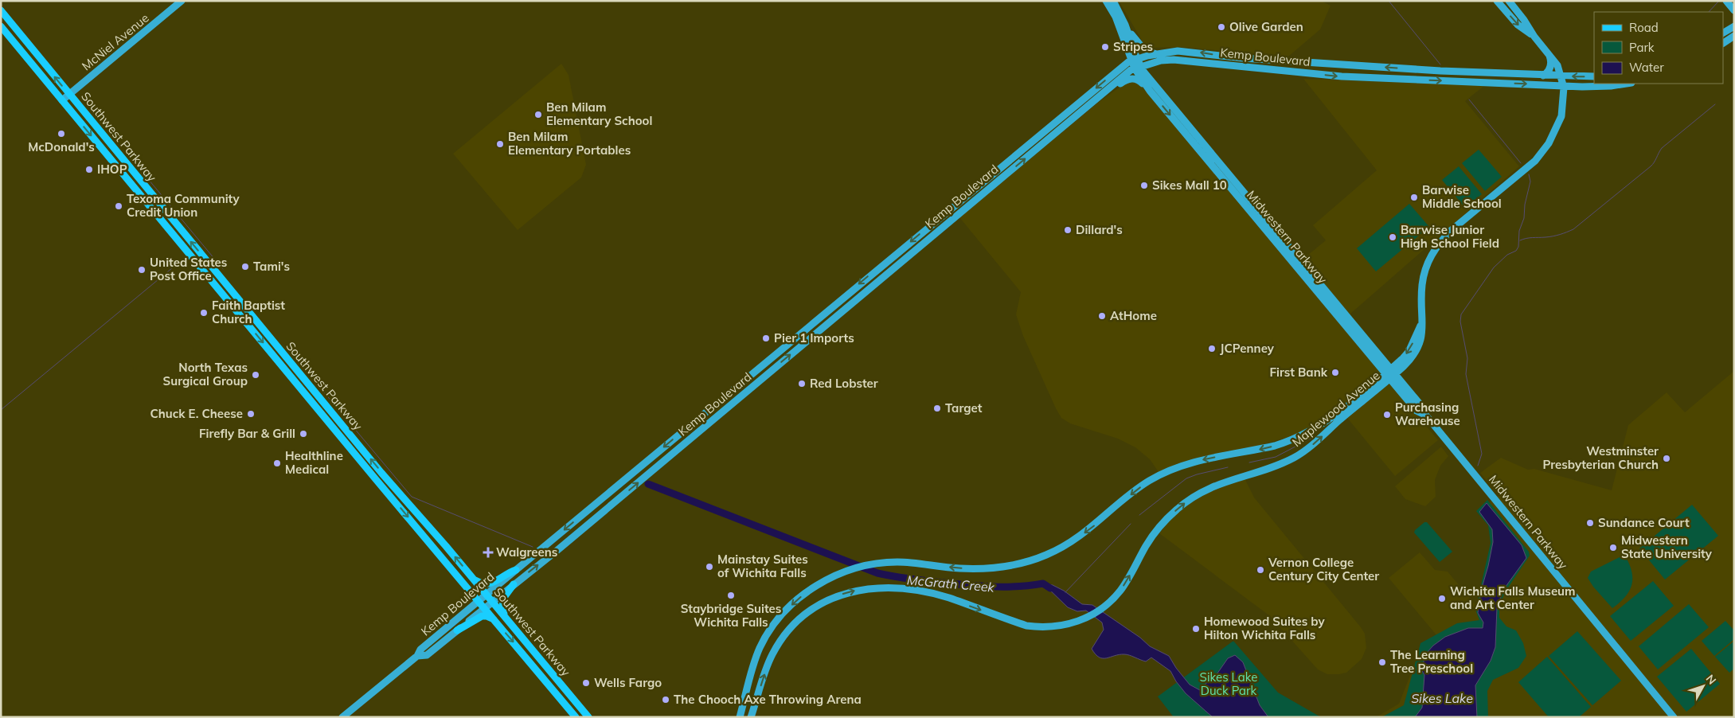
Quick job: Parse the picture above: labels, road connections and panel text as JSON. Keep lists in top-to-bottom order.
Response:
{
  "streets": {
    "main road": [
      "McNiel Avenue",
      "Kemp Boulevard",
      "Southwest Parkway",
      "Midwestern Parkway",
      "Maplewood Avenue"
    ]
  },
  "crossings": [
    ["McNiel Avenue", "Southwest Parkway"],
    ["Kemp Boulevard", "Southwest Parkway"],
    ["Kemp Boulevard", "Midwestern Parkway"],
    ["Kemp Boulevard", "Maplewood Avenue"],
    ["Midwestern Parkway", "Maplewood Avenue"]
  ],
  "water": ["McGrath Creek", "Sikes Lake"],
  "parks": ["Sikes Lake Duck Park"],
  "places": {
    "other": [
      "Olive Garden",
      "Stripes",
      "Ben Milam Elementary School",
      "McDonald's",
      "Ben Milam Elementary Portables",
      "IHOP",
      "Sikes Mall 10",
      "Barwise Middle School",
      "Texoma Community Credit Union",
      "Dillard's",
      "Barwise Junior High School Field",
      "Tami's",
      "United States Post Office",
      "Faith Baptist Church",
      "AtHome",
      "Pier 1 Imports",
      "JCPenney",
      "First Bank",
      "North Texas Surgical Group",
      "Red Lobster",
      "Target",
      "Chuck E. Cheese",
      "Purchasing Warehouse",
      "Firefly Bar & Grill",
      "Westminster Presbyterian Church",
      "Healthline Medical",
      "Sundance Court",
      "Midwestern State University",
      "Mainstay Suites of Wichita Falls",
      "Vernon College Century City Center",
      "Staybridge Suites Wichita Falls",
      "Wichita Falls Museum and Art Center",
      "Homewood Suites by Hilton Wichita Falls",
      "The Learning Tree Preschool",
      "Wells Fargo",
      "The Chooch Axe Throwing Arena"
    ],
    "health": ["Walgreens"]
  },
  "legend": ["Road", "Park", "Water"],
  "north": "top right"
}
